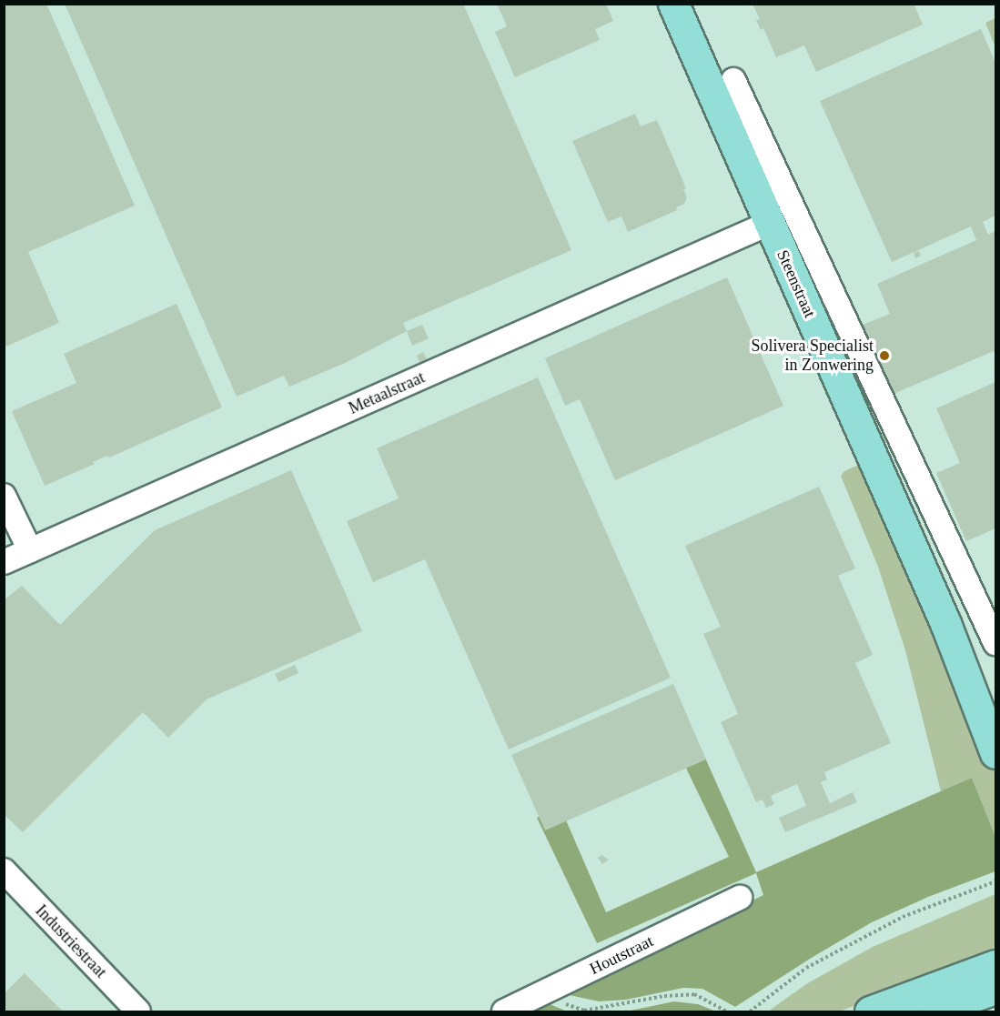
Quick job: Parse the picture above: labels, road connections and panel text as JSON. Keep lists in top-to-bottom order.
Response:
{
  "streets": {
    "main road": ["Steenstraat"],
    "street": ["Metaalstraat", "Industriestraat", "Houtstraat"]
  },
  "crossings": [
    ["Steenstraat", "Metaalstraat"]
  ],
  "places": ["Solivera Specialist in Zonwering"]
}
